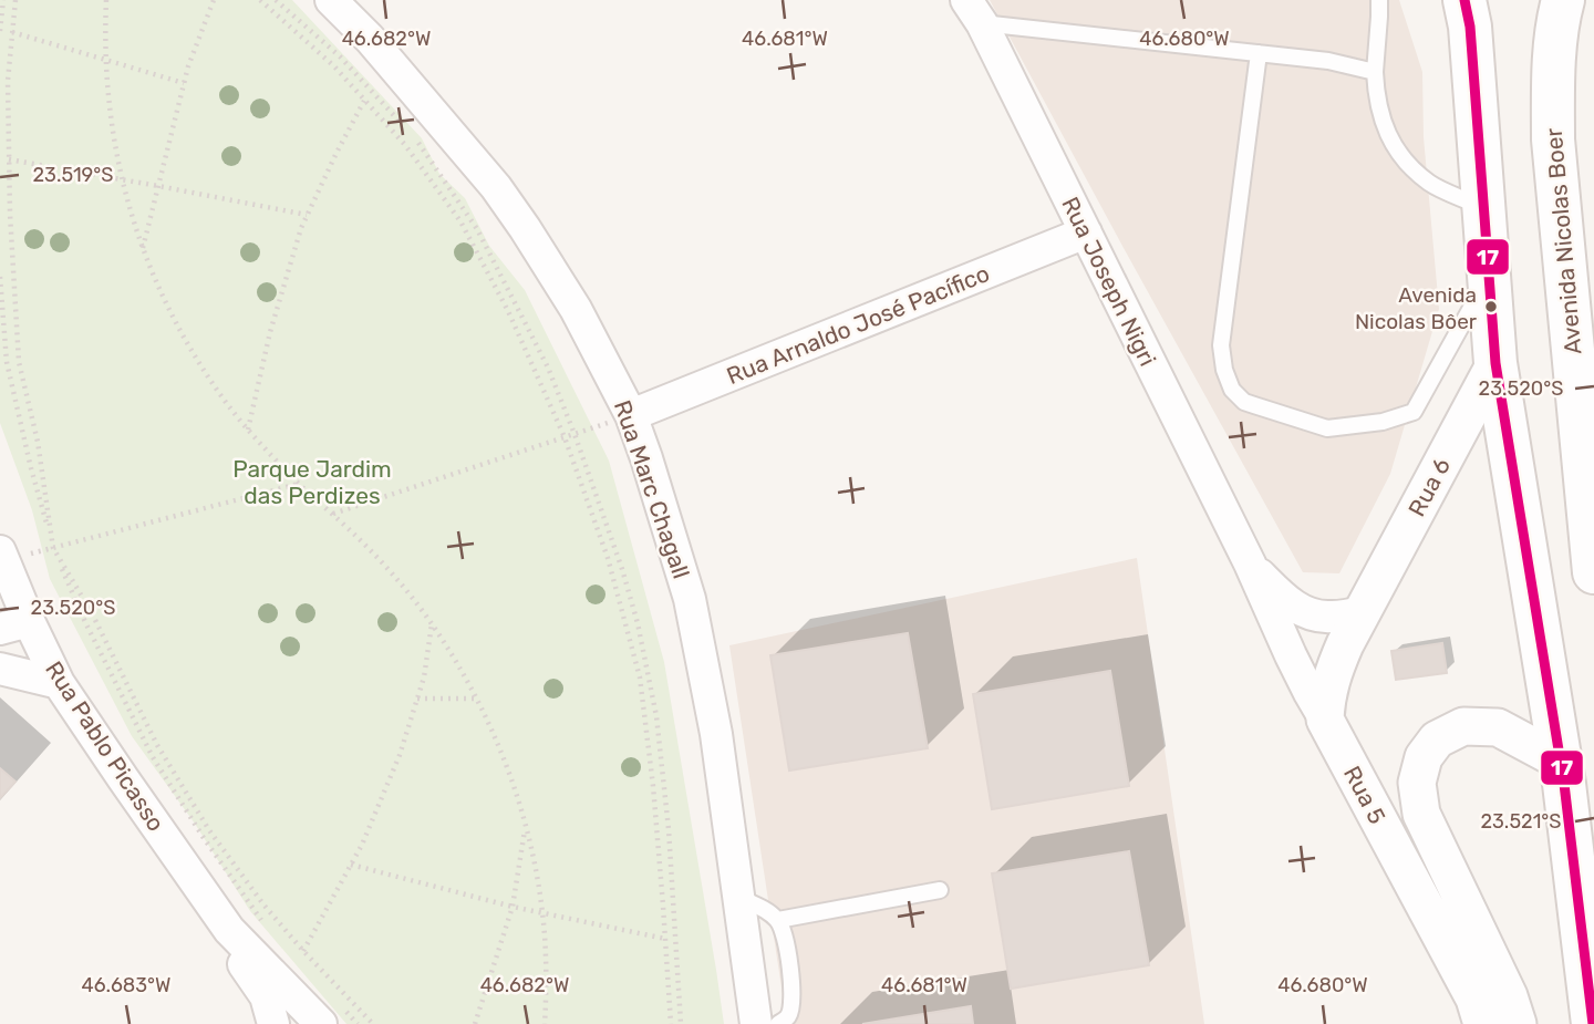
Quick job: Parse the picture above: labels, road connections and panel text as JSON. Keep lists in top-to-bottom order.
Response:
{
  "streets": {
    "main road": ["Avenida Nicolas Boer"],
    "street": [
      "Rua Joseph Nigri",
      "Rua Arnaldo José Pacífico",
      "Rua 6",
      "Rua Marc Chagall",
      "Rua Pablo Picasso",
      "Rua 5"
    ]
  },
  "crossings": [
    ["Rua Joseph Nigri", "Rua Arnaldo José Pacífico"],
    ["Rua Joseph Nigri", "Rua 5"],
    ["Rua Arnaldo José Pacífico", "Rua Marc Chagall"],
    ["Rua 6", "Rua 5"]
  ],
  "parks": ["Parque Jardim das Perdizes"],
  "places": ["Avenida Nicolas Bôer"],
  "lines": ["transit line 17"],
  "coordinates": [
    "46.682°W",
    "46.681°W",
    "46.680°W",
    "23.519°S",
    "23.520°S",
    "23.521°S",
    "46.683°W"
  ]
}
